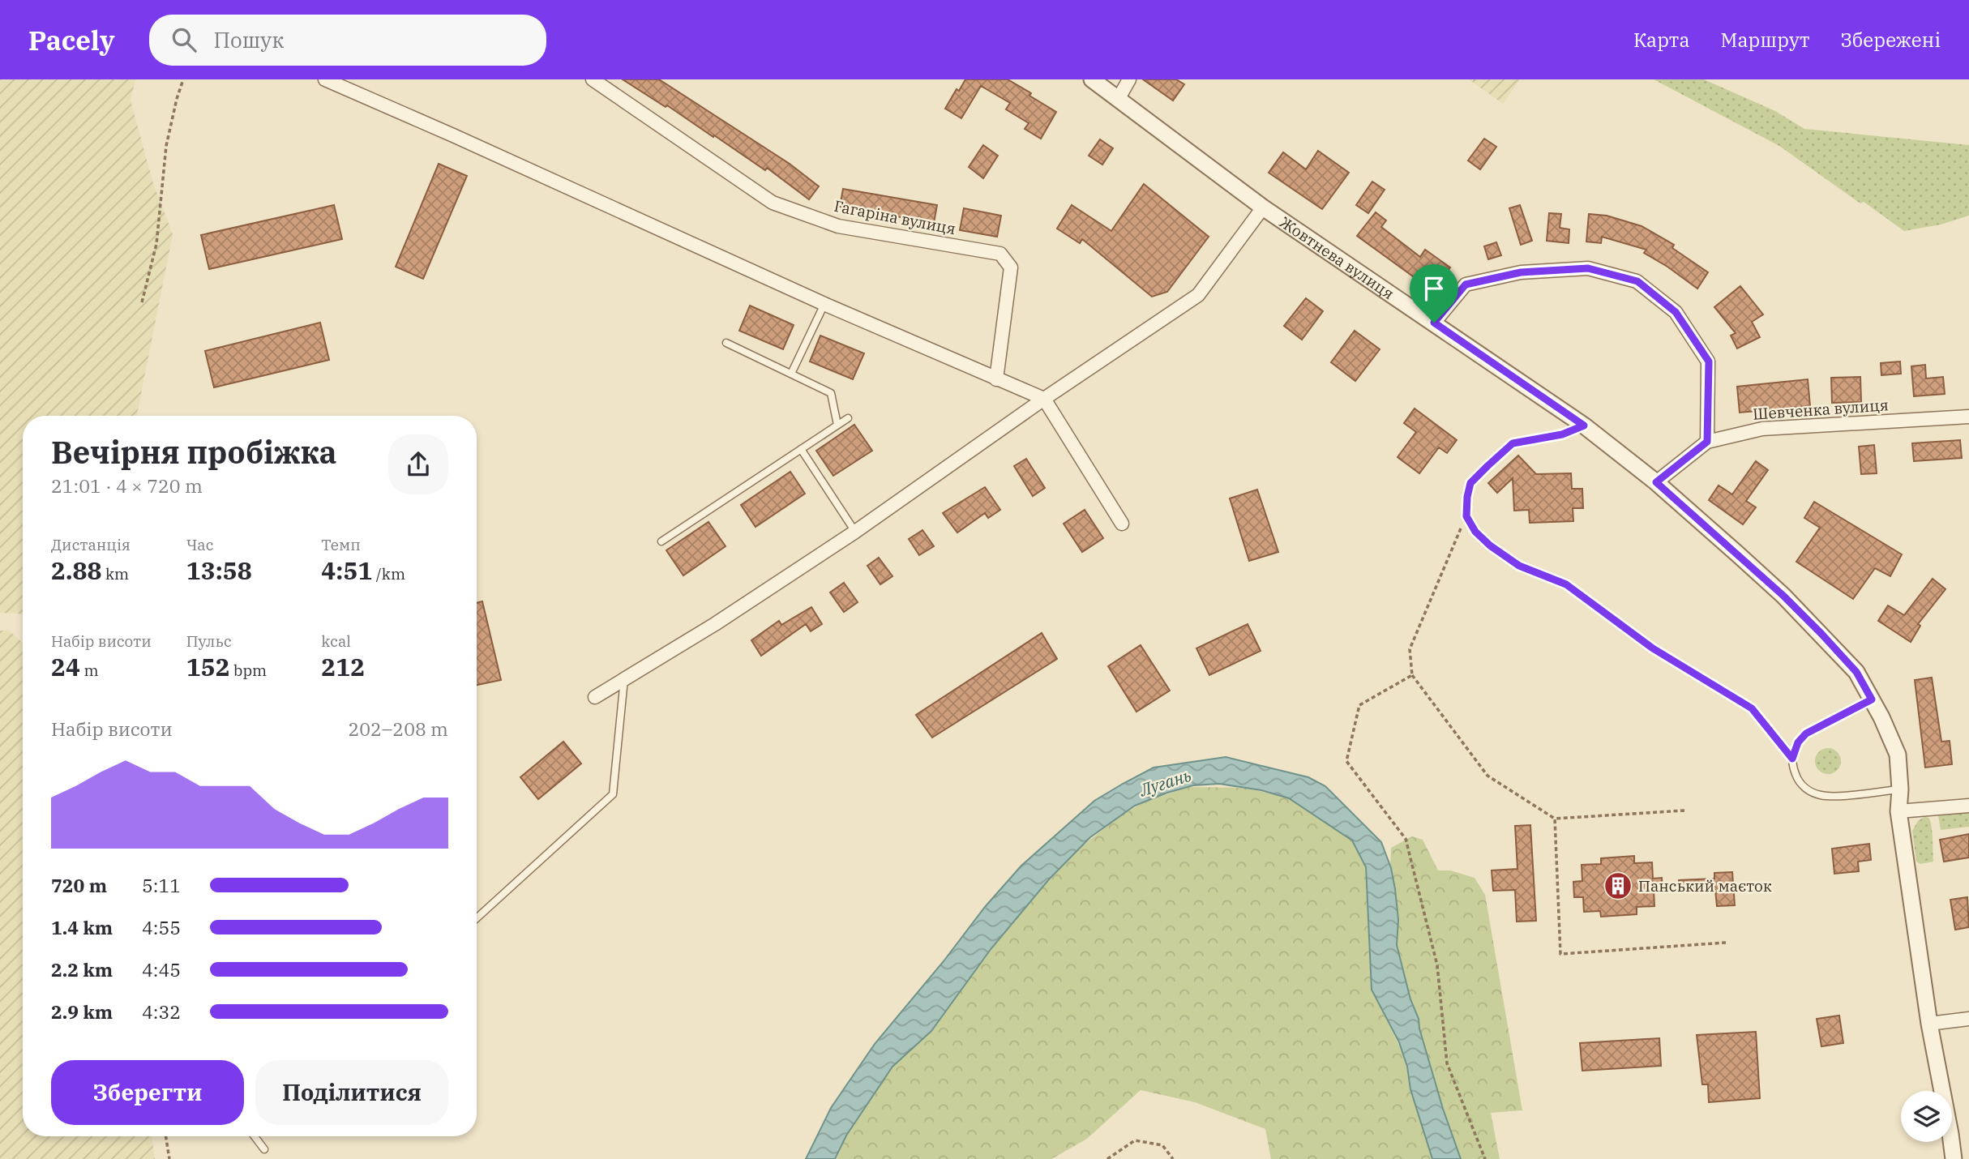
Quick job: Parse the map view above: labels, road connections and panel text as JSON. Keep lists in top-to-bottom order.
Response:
{
  "streets": {
    "street": ["Гагаріна вулиця", "Жовтнева вулиця", "Шевченка вулиця"]
  },
  "crossings": [
    ["Жовтнева вулиця", "Шевченка вулиця"]
  ],
  "water": ["Лугань"],
  "places": {
    "building": ["Панський маєток"]
  },
  "page": {
    "header": "Pacely",
    "search": "Пошук",
    "nav": ["Карта", "Маршрут", "Збережені"],
    "heading": ["Вечірня пробіжка", "21:01 · 4 × 720 m"],
    "stats": [
      ["Дистанція", "2.88 km"],
      ["Час", "13:58"],
      ["Темп", "4:51 /km"],
      ["Набір висоти", "24 m"],
      ["Пульс", "152 bpm"],
      ["kcal", "212"]
    ],
    "chart": ["Набір висоти", "202–208 m"],
    "list": [
      {
        "name": "720 m",
        "note": "5:11"
      },
      {
        "name": "1.4 km",
        "note": "4:55"
      },
      {
        "name": "2.2 km",
        "note": "4:45"
      },
      {
        "name": "2.9 km",
        "note": "4:32"
      }
    ],
    "buttons": ["Зберегти", "Поділитися"]
  }
}
